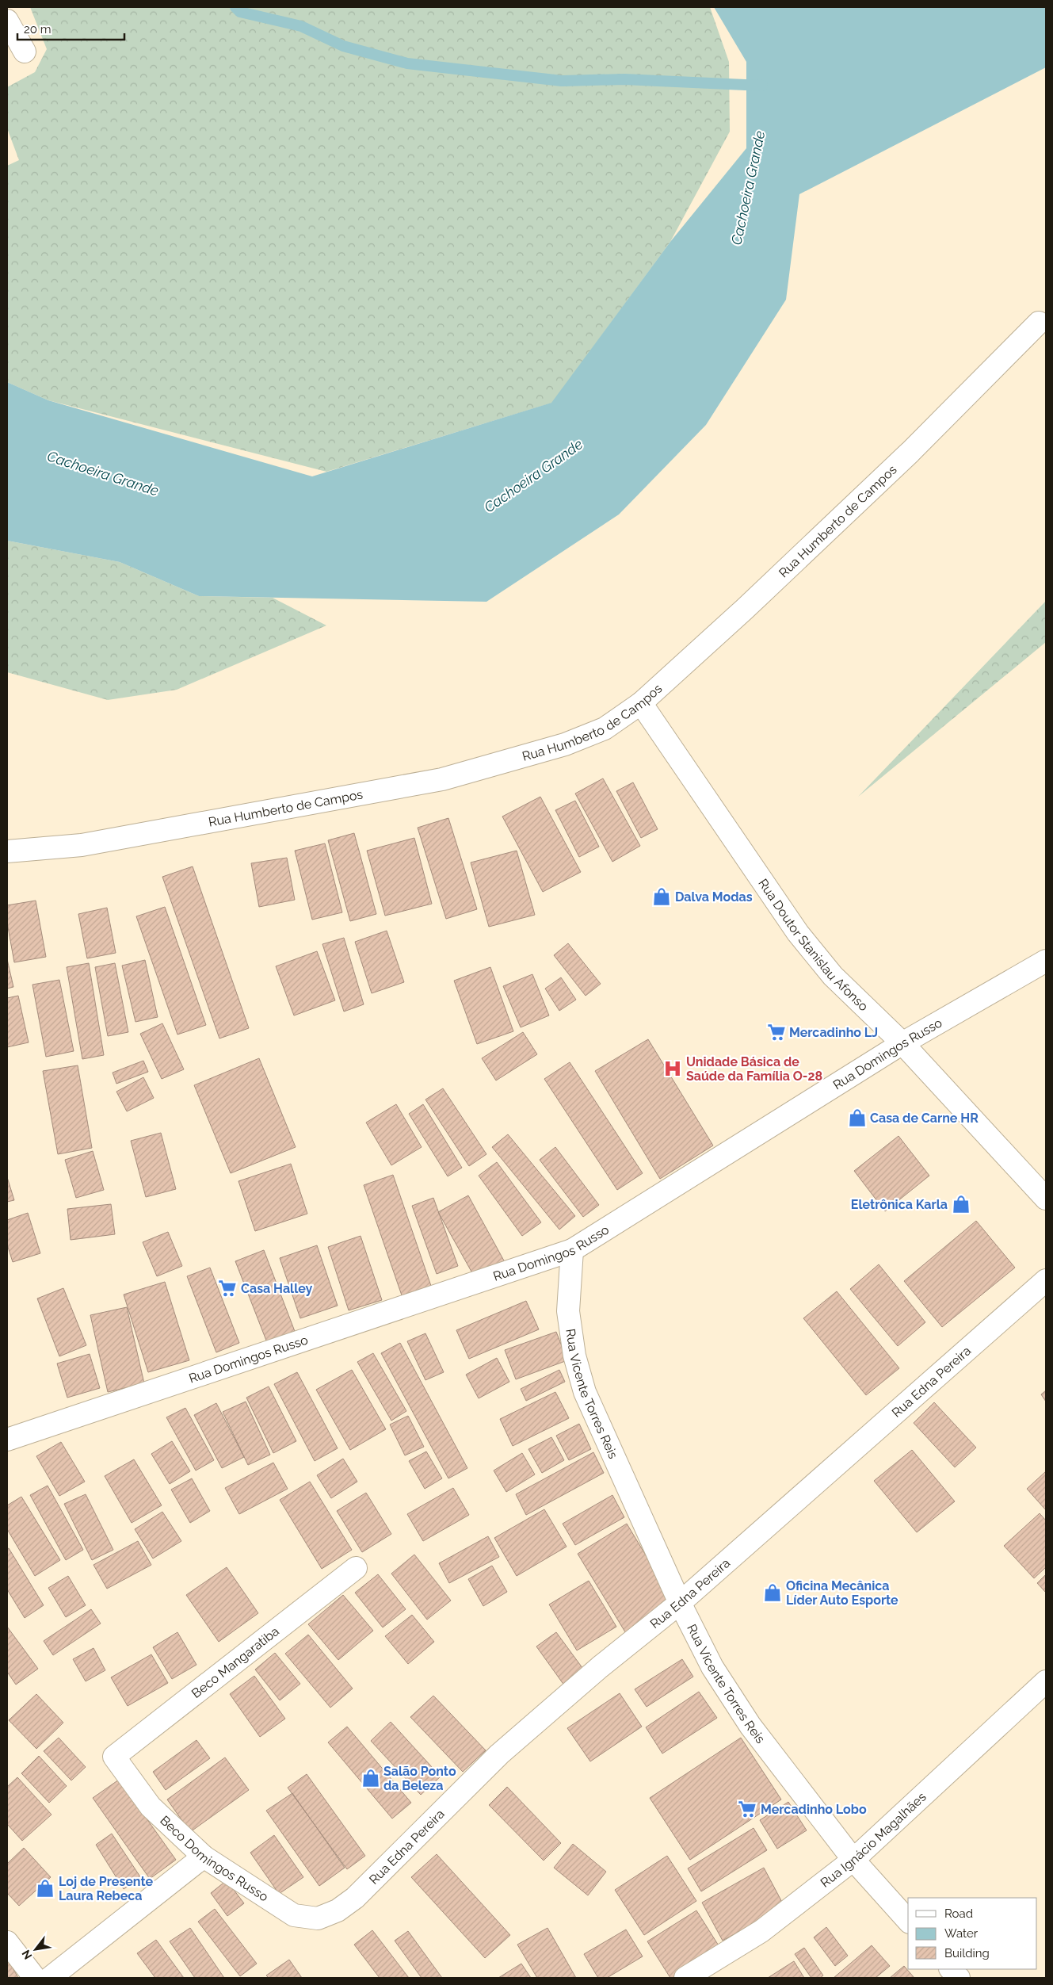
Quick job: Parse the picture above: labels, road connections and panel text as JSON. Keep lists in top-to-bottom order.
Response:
{
  "streets": {
    "street": [
      "Rua Humberto de Campos",
      "Rua Doutor Stanislau Afonso",
      "Rua Domingos Russo",
      "Rua Edna Pereira",
      "Rua Vicente Torres Reis",
      "Beco Mangaratiba",
      "Rua Ignácio Magalhães",
      "Beco Domingos Russo"
    ]
  },
  "crossings": [
    ["Rua Humberto de Campos", "Rua Doutor Stanislau Afonso"],
    ["Rua Doutor Stanislau Afonso", "Rua Domingos Russo"],
    ["Rua Domingos Russo", "Rua Vicente Torres Reis"],
    ["Rua Edna Pereira", "Rua Vicente Torres Reis"],
    ["Rua Edna Pereira", "Beco Domingos Russo"],
    ["Rua Vicente Torres Reis", "Rua Ignácio Magalhães"],
    ["Beco Mangaratiba", "Beco Domingos Russo"]
  ],
  "water": ["Cachoeira Grande"],
  "places": {
    "shop": [
      "Dalva Modas",
      "Casa de Carne HR",
      "Eletrônica Karla",
      "Oficina Mecânica Líder Auto Esporte",
      "Salão Ponto da Beleza",
      "Loj de Presente Laura Rebeca"
    ],
    "supermarket": ["Mercadinho LJ", "Casa Halley", "Mercadinho Lobo"],
    "hospital": ["Unidade Básica de Saúde da Família O-28"]
  },
  "legend": ["Road", "Water", "Building"],
  "scale_bar": "20 m",
  "north": "bottom left"
}
